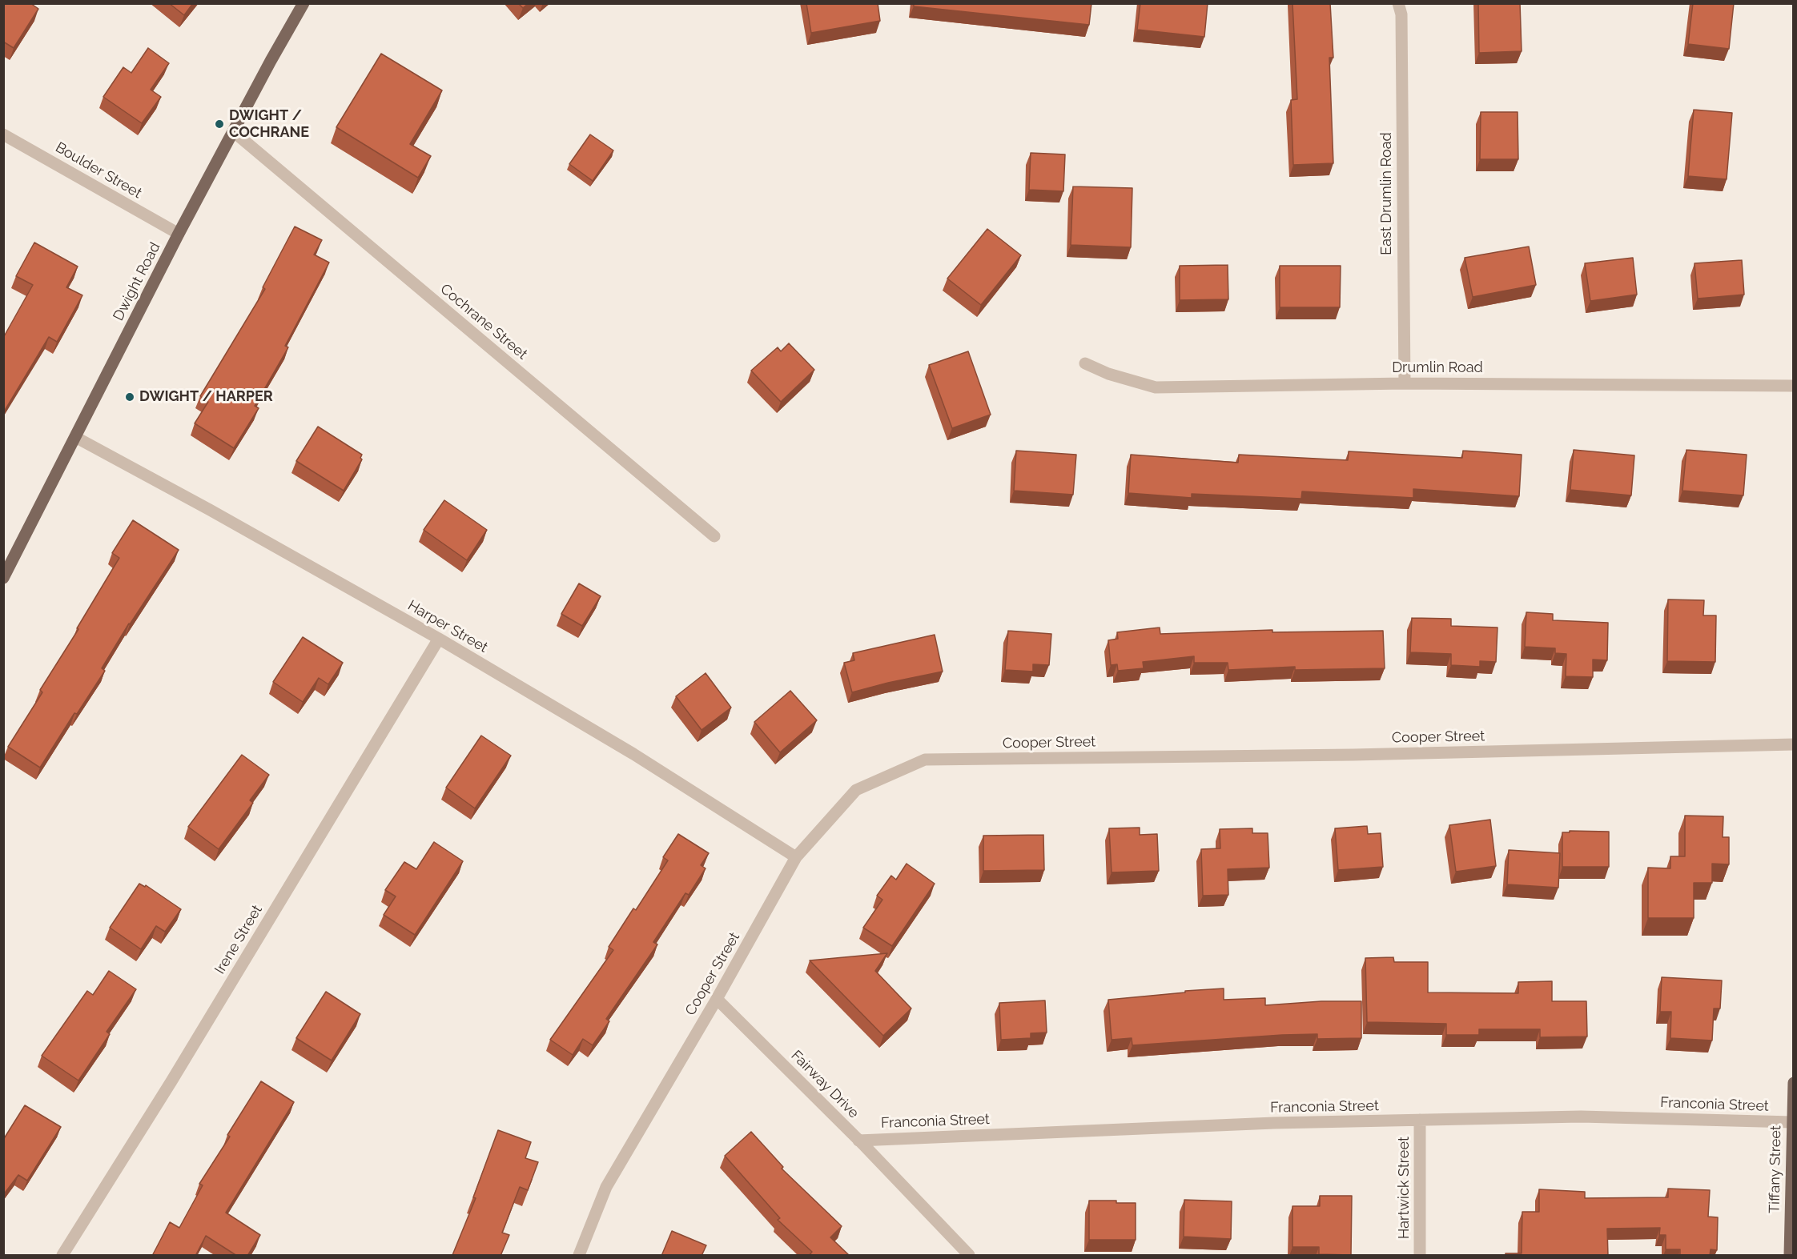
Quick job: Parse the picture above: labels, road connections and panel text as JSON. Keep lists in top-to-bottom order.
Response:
{
  "streets": {
    "main road": ["Dwight Road", "Tiffany Street"],
    "street": [
      "Boulder Street",
      "East Drumlin Road",
      "Cochrane Street",
      "Drumlin Road",
      "Harper Street",
      "Cooper Street",
      "Irene Street",
      "Fairway Drive",
      "Franconia Street",
      "Hartwick Street"
    ]
  },
  "crossings": [
    ["Boulder Street", "Dwight Road"],
    ["East Drumlin Road", "Drumlin Road"],
    ["Dwight Road", "Cochrane Street"],
    ["Dwight Road", "Harper Street"],
    ["Harper Street", "Cooper Street"],
    ["Harper Street", "Irene Street"],
    ["Cooper Street", "Fairway Drive"],
    ["Fairway Drive", "Franconia Street"],
    ["Franconia Street", "Tiffany Street"],
    ["Franconia Street", "Hartwick Street"]
  ],
  "places": ["DWIGHT / COCHRANE", "DWIGHT / HARPER"]
}
